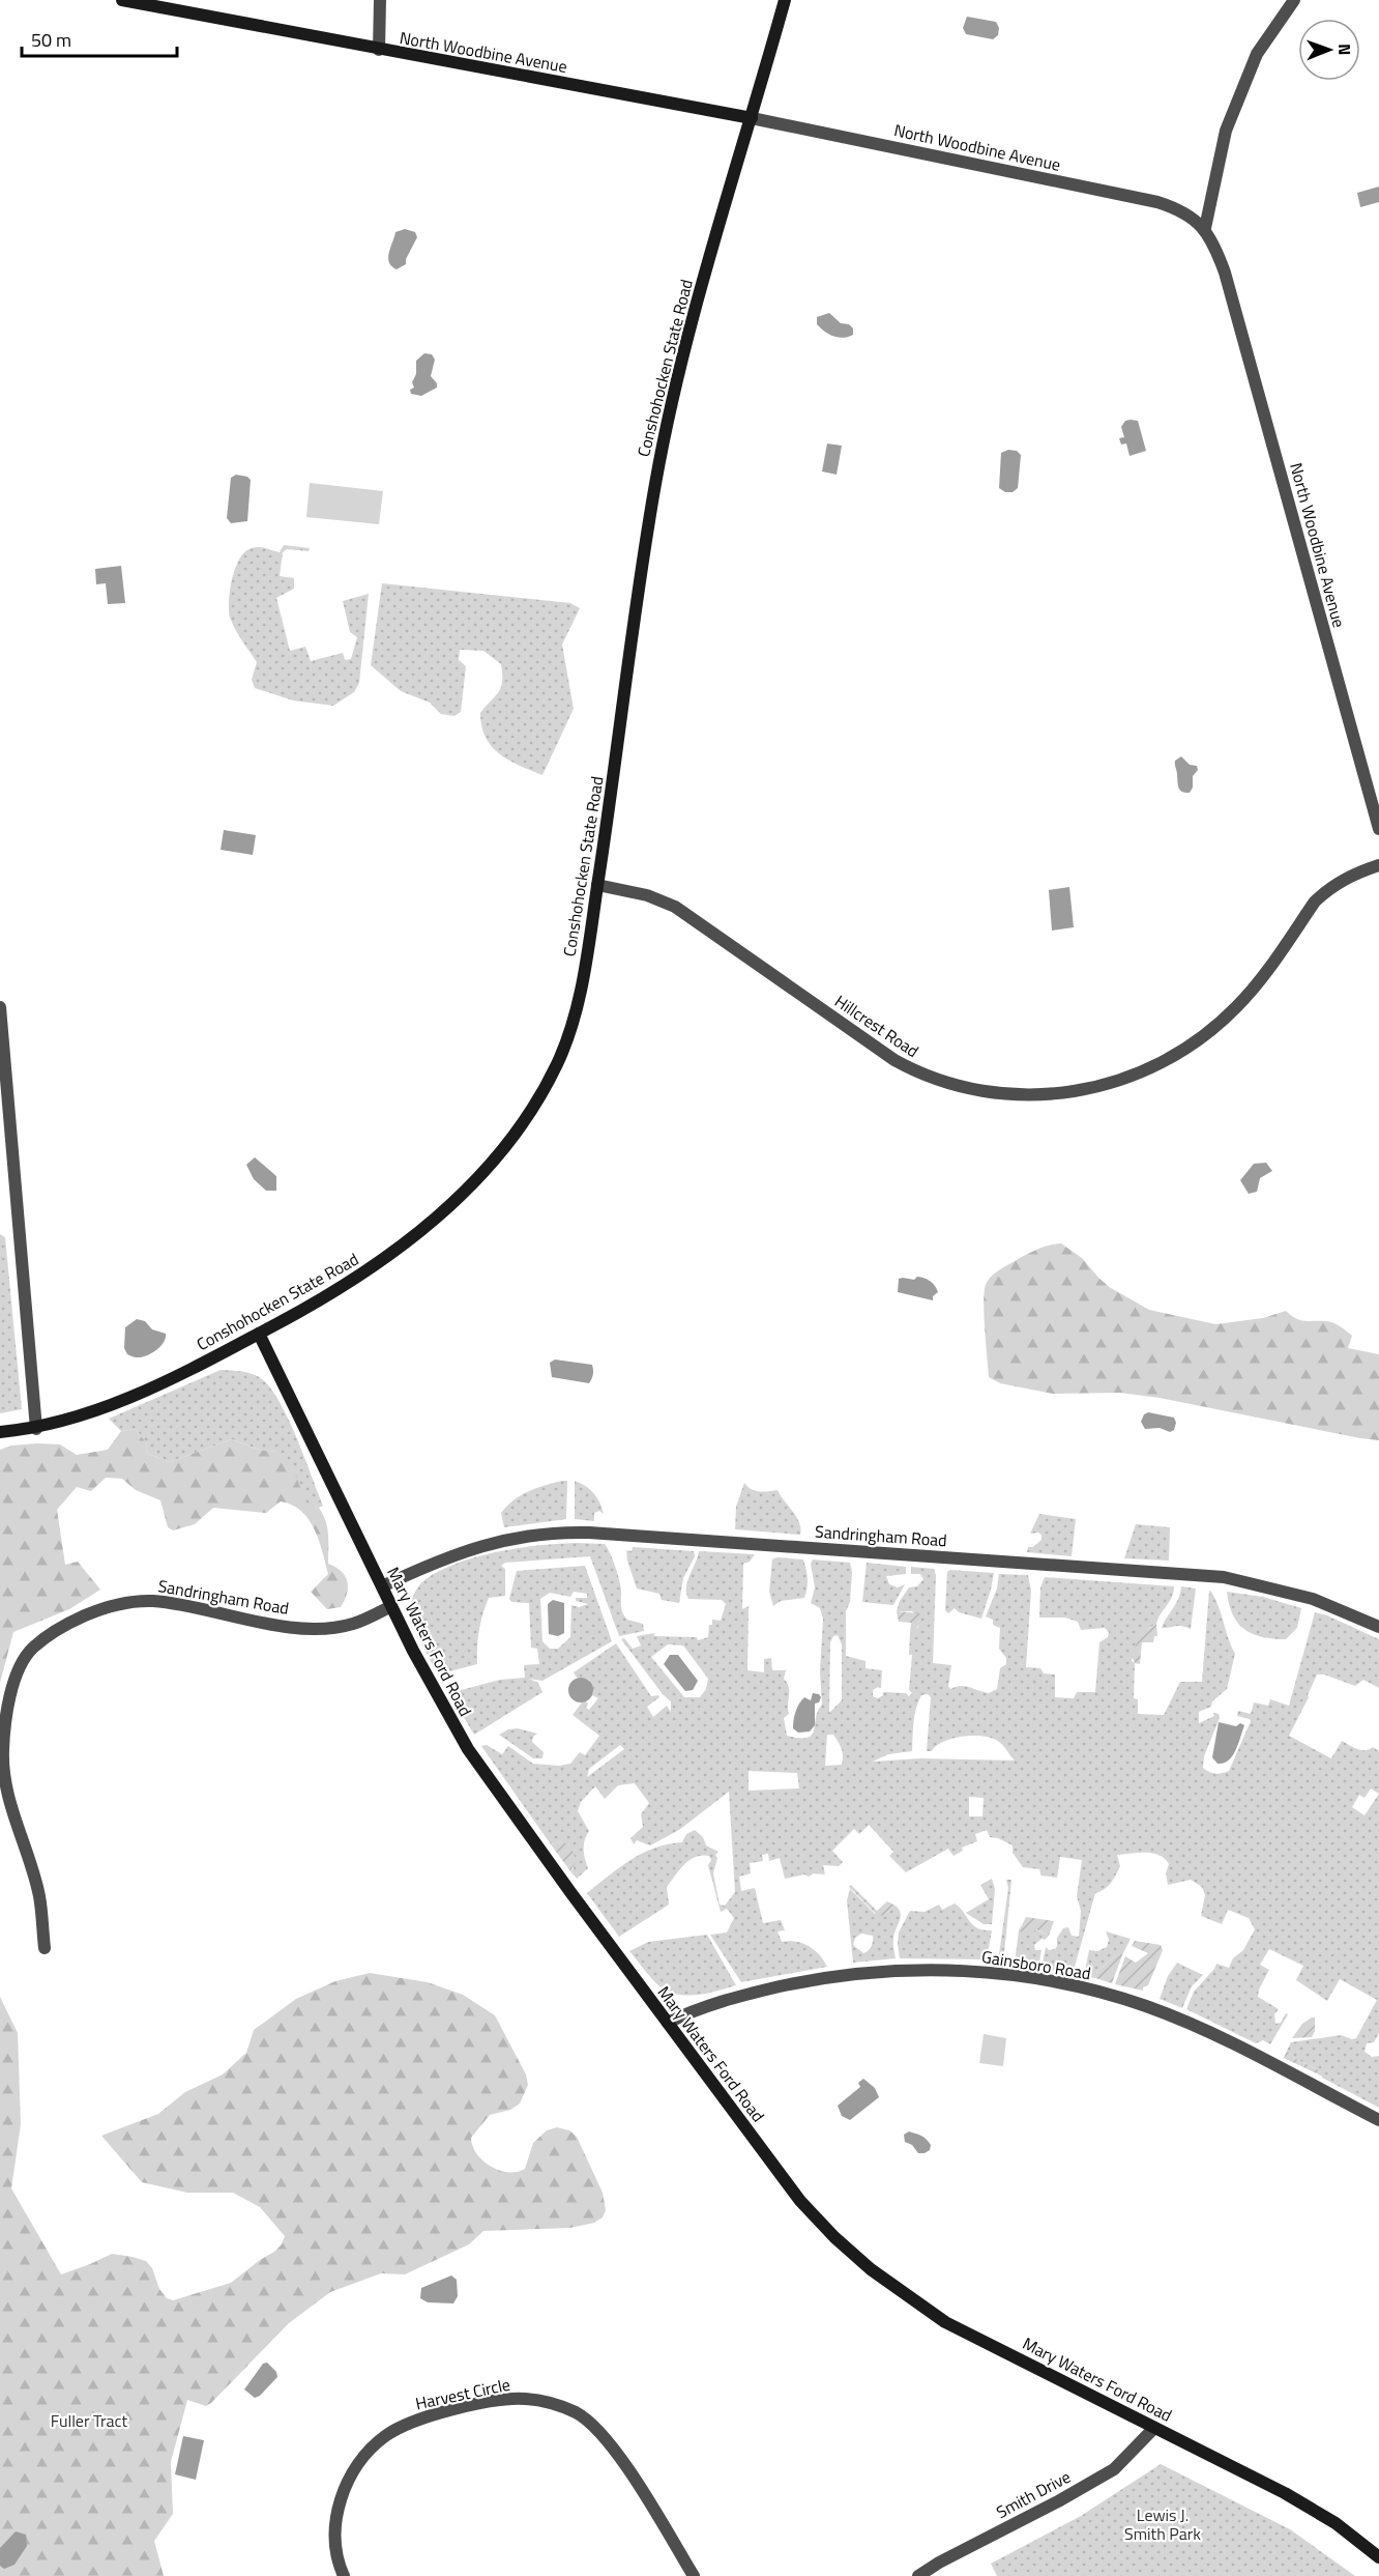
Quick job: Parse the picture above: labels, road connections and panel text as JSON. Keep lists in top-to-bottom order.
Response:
{
  "streets": {
    "street": [
      "North Woodbine Avenue",
      "Conshohocken State Road",
      "Hillcrest Road",
      "Sandringham Road",
      "Mary Waters Ford Road",
      "Gainsboro Road",
      "Harvest Circle",
      "Smith Drive"
    ]
  },
  "crossings": [
    ["North Woodbine Avenue", "Conshohocken State Road"],
    ["Conshohocken State Road", "Hillcrest Road"],
    ["Conshohocken State Road", "Mary Waters Ford Road"],
    ["Sandringham Road", "Mary Waters Ford Road"],
    ["Mary Waters Ford Road", "Gainsboro Road"],
    ["Mary Waters Ford Road", "Smith Drive"]
  ],
  "parks": ["Fuller Tract", "Lewis J. Smith Park"],
  "scale_bar": "50 m",
  "north": "right"
}
